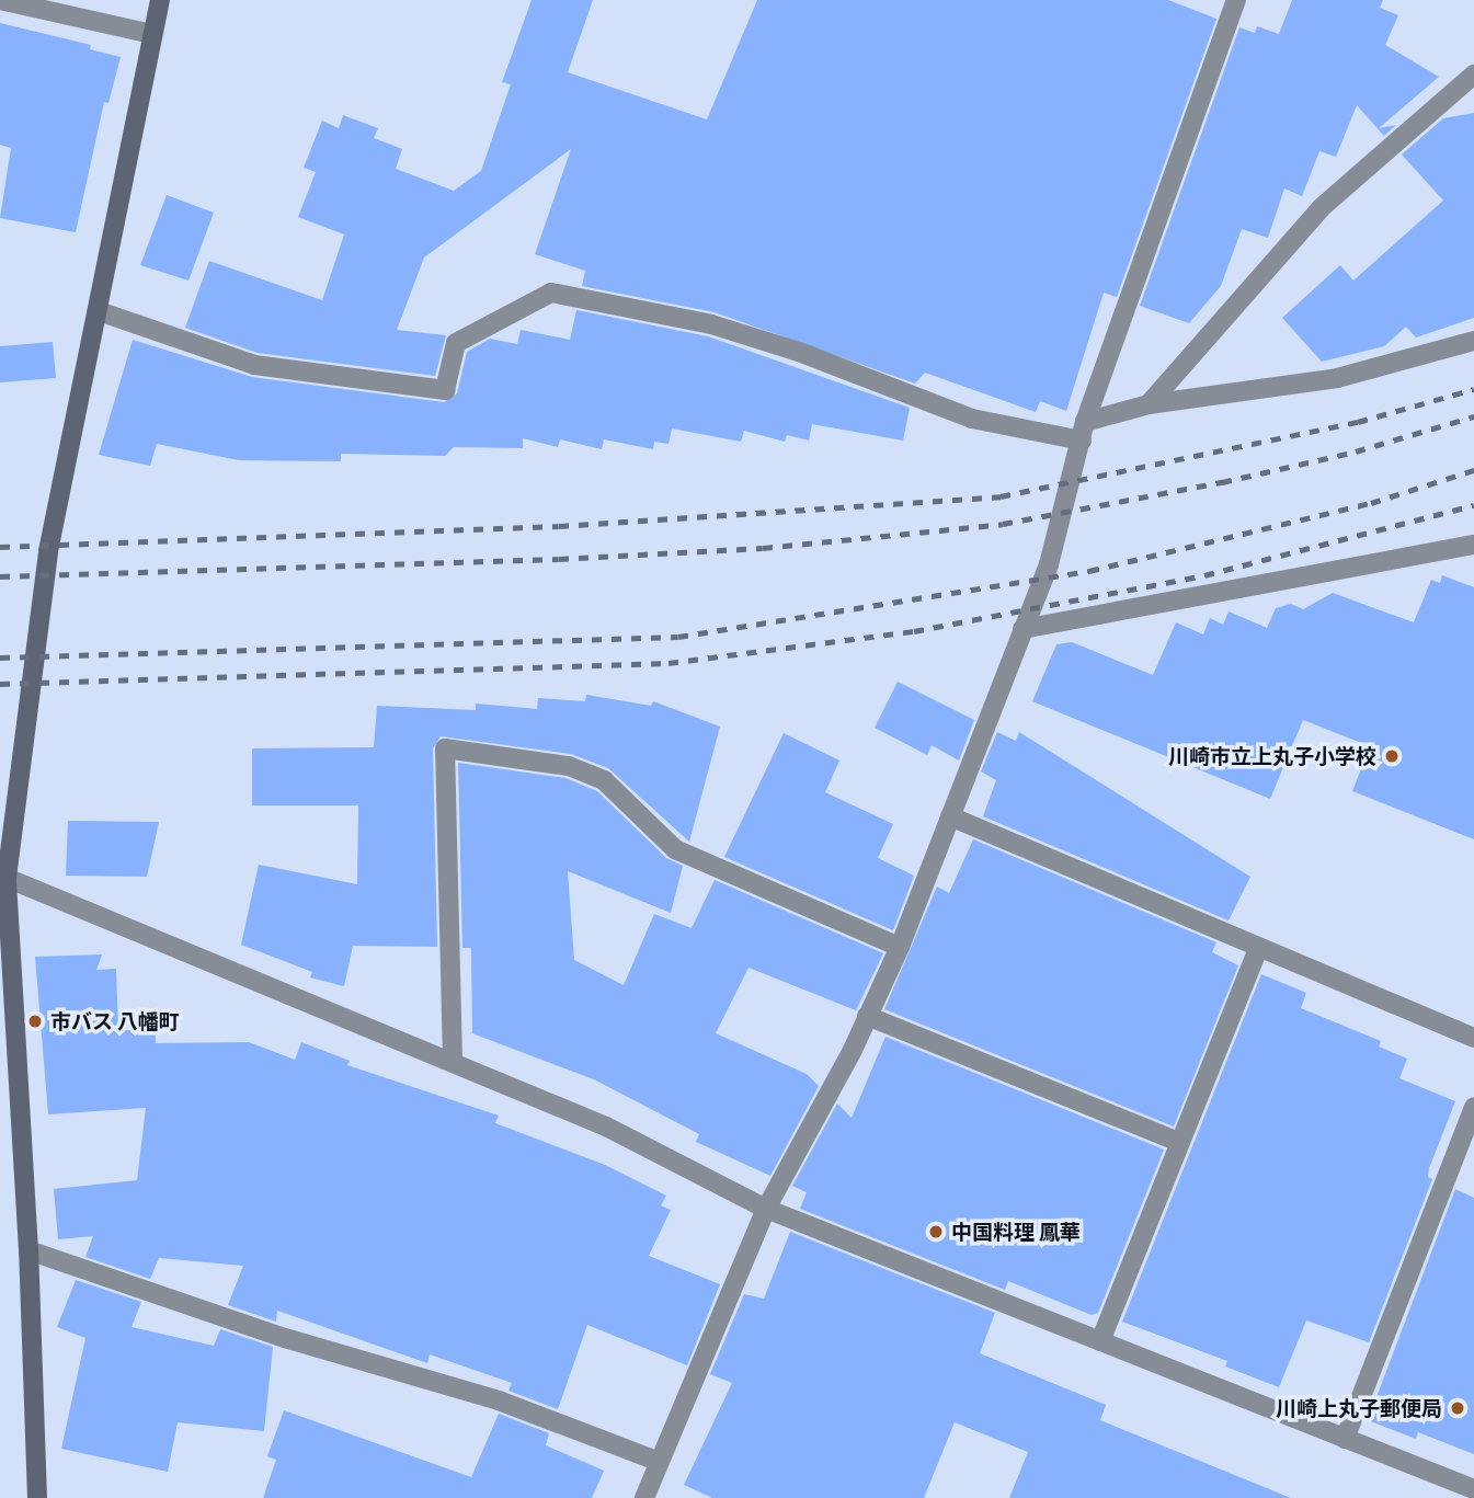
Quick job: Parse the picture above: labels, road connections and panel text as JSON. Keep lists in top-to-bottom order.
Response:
{
  "places": [
    "川崎市立上丸子小学校",
    "市バス 八幡町",
    "中国料理 鳳華",
    "川崎上丸子郵便局"
  ]
}
